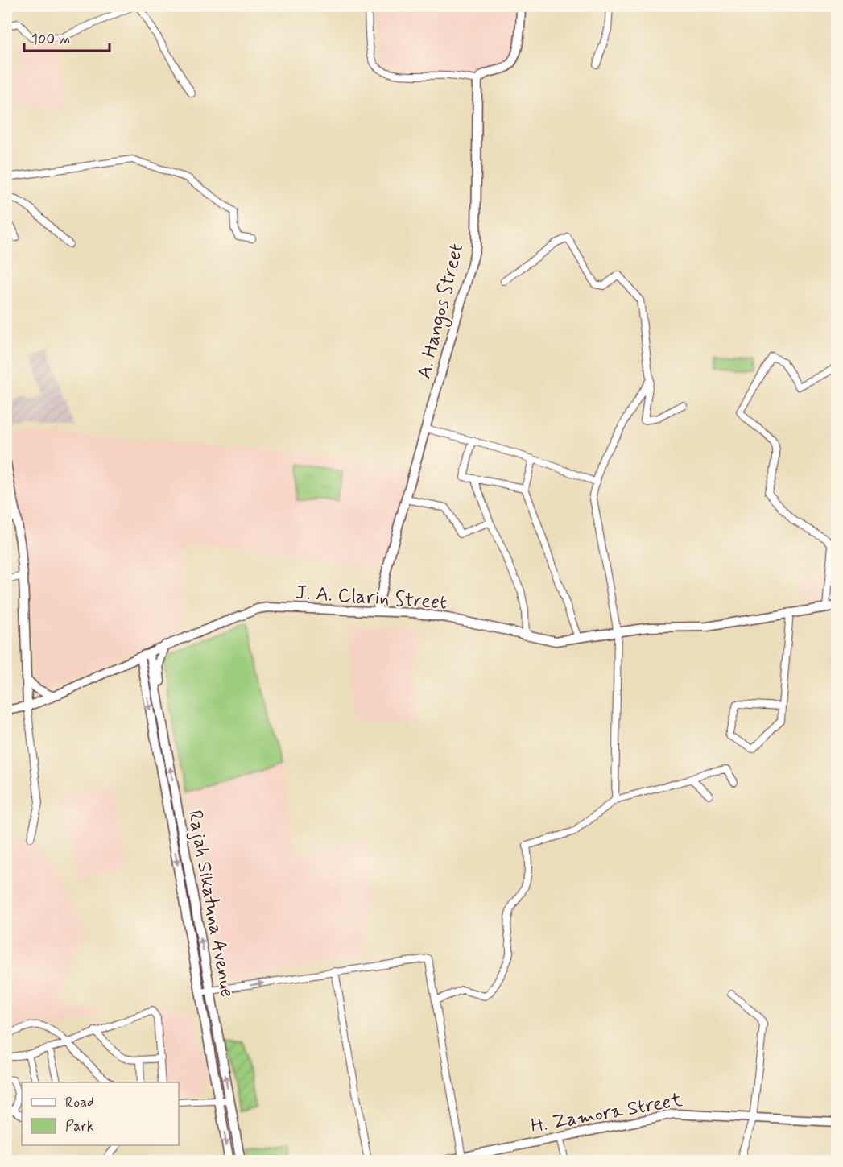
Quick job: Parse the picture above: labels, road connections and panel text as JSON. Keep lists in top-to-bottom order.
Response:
{
  "streets": {
    "main road": [
      "A. Hangos Street",
      "J. A. Clarin Street",
      "Rajah Sikatuna Avenue",
      "H. Zamora Street"
    ]
  },
  "crossings": [
    ["A. Hangos Street", "J. A. Clarin Street"],
    ["J. A. Clarin Street", "Rajah Sikatuna Avenue"]
  ],
  "legend": ["Road", "Park"],
  "scale_bar": "100 m"
}
